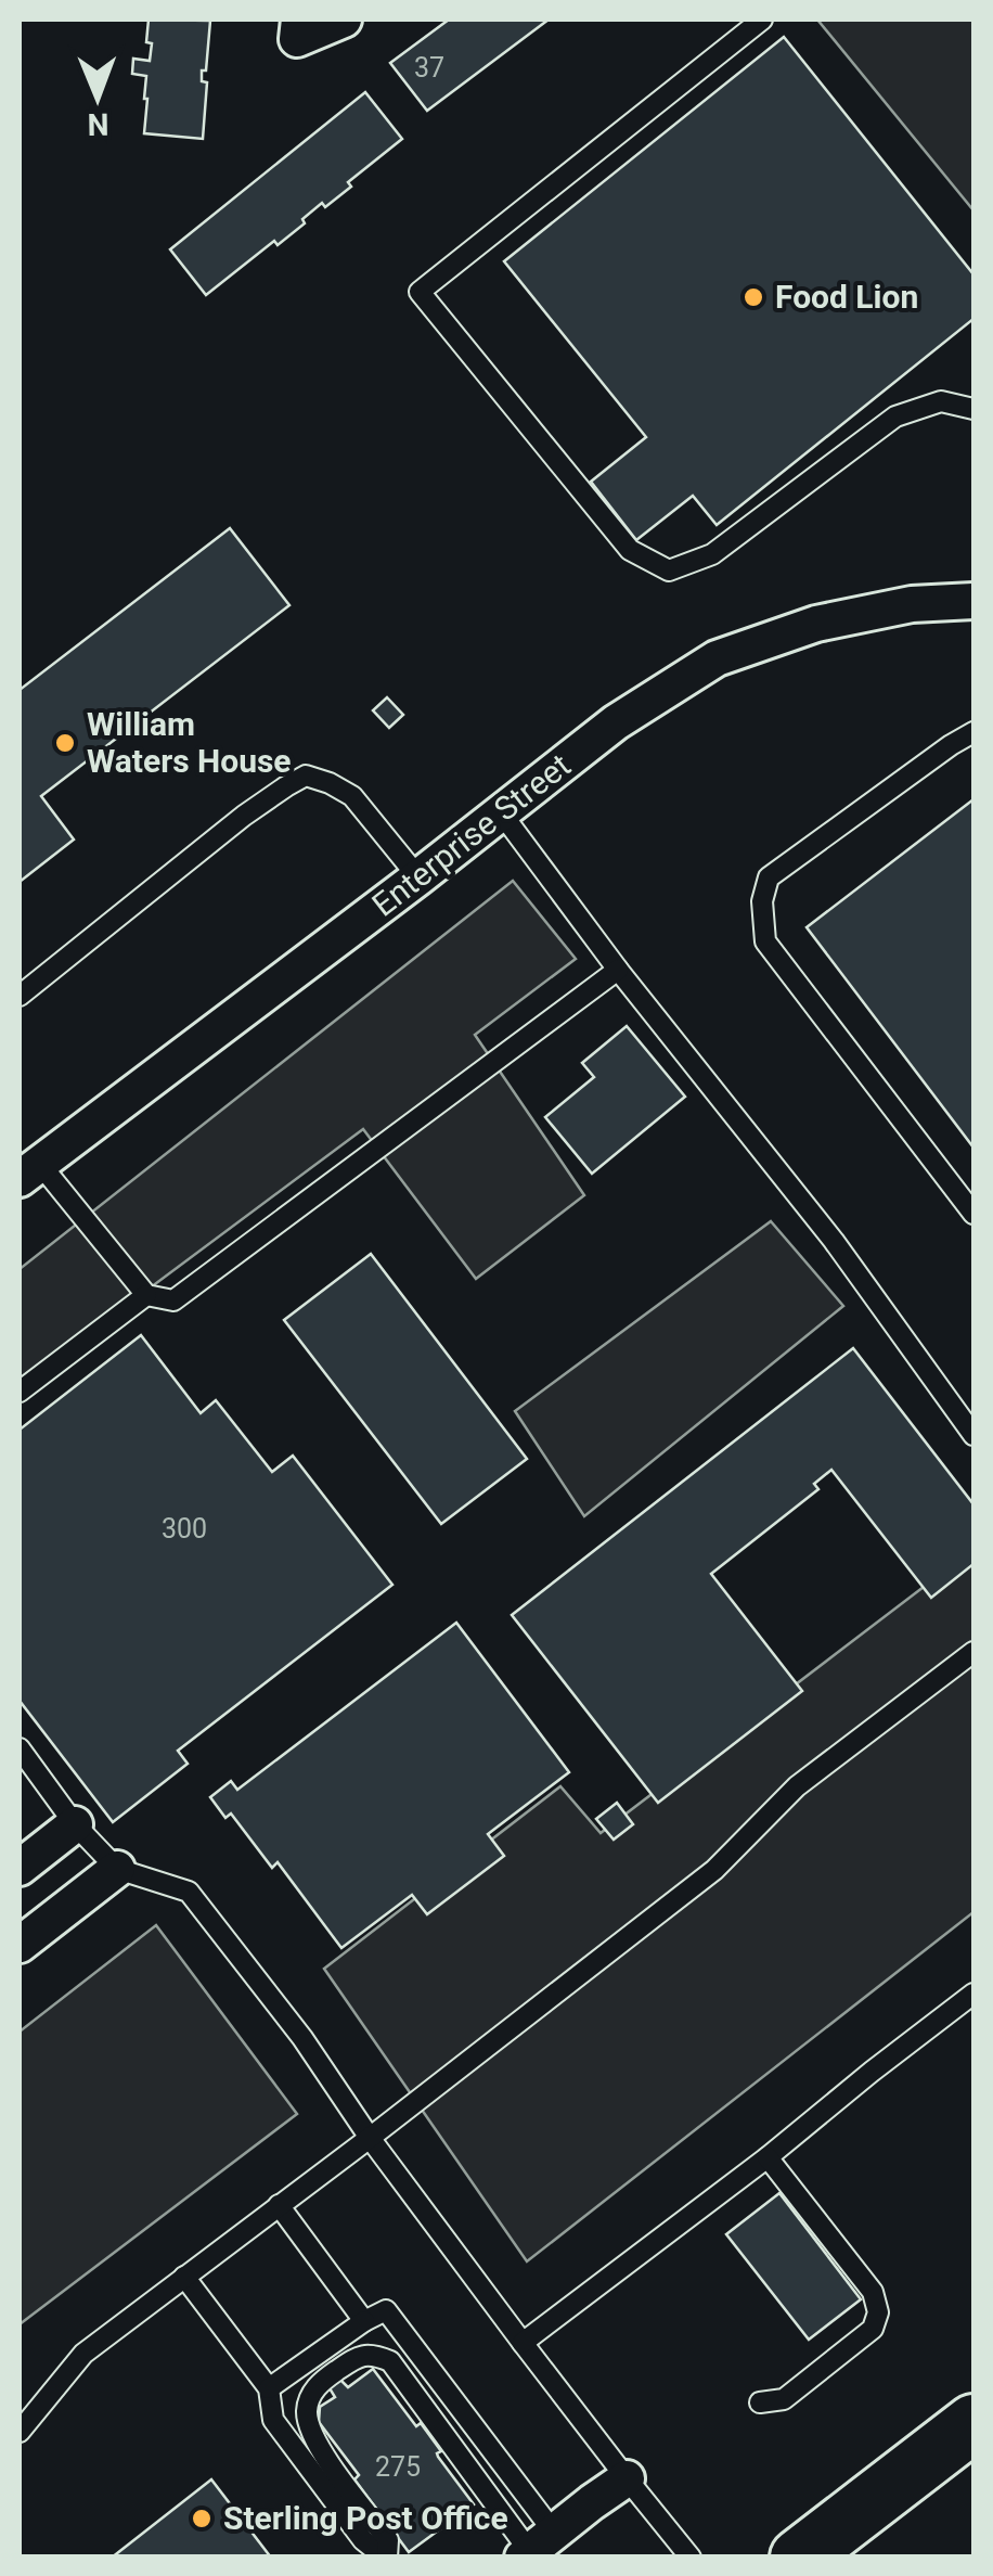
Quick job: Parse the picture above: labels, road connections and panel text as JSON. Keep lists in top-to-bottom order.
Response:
{
  "streets": {
    "street": ["Enterprise Street"]
  },
  "places": ["Food Lion", "William Waters House", "Sterling Post Office"],
  "house_numbers": ["37", "300", "275"],
  "north": "bottom"
}
